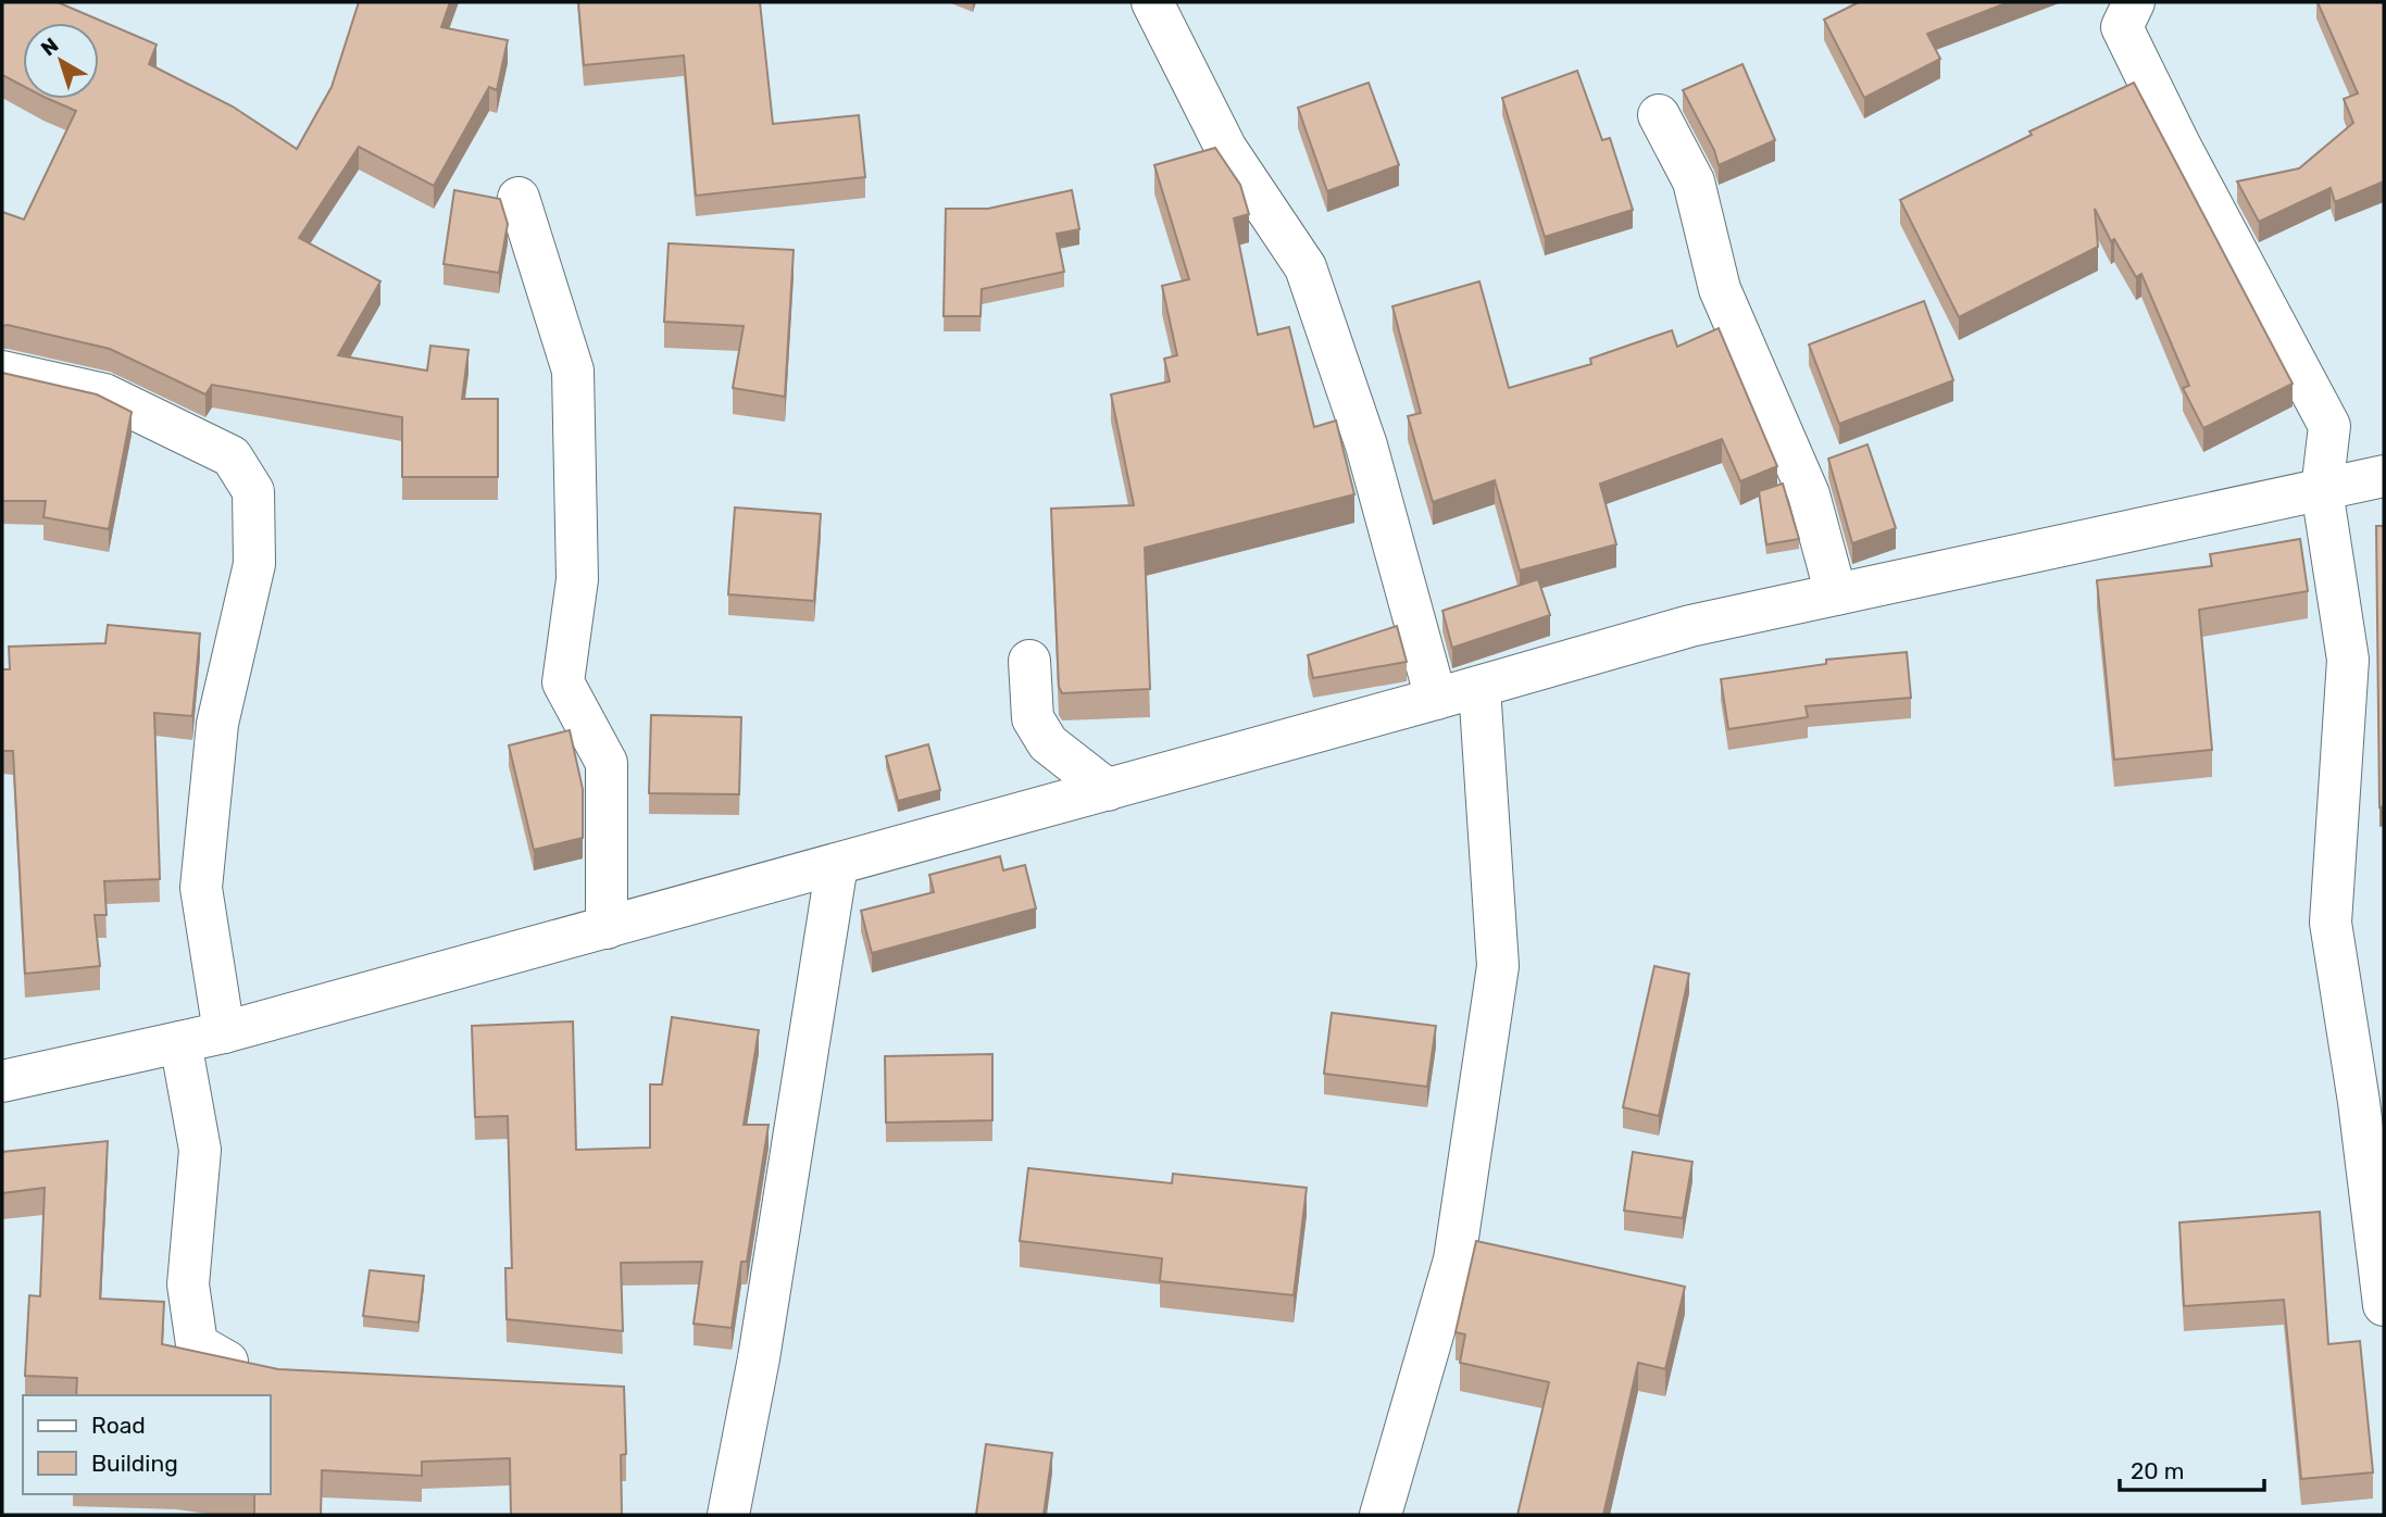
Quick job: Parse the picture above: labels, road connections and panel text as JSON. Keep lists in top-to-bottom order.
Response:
{
  "legend": ["Road", "Building"],
  "scale_bar": "20 m",
  "north": "top left"
}
